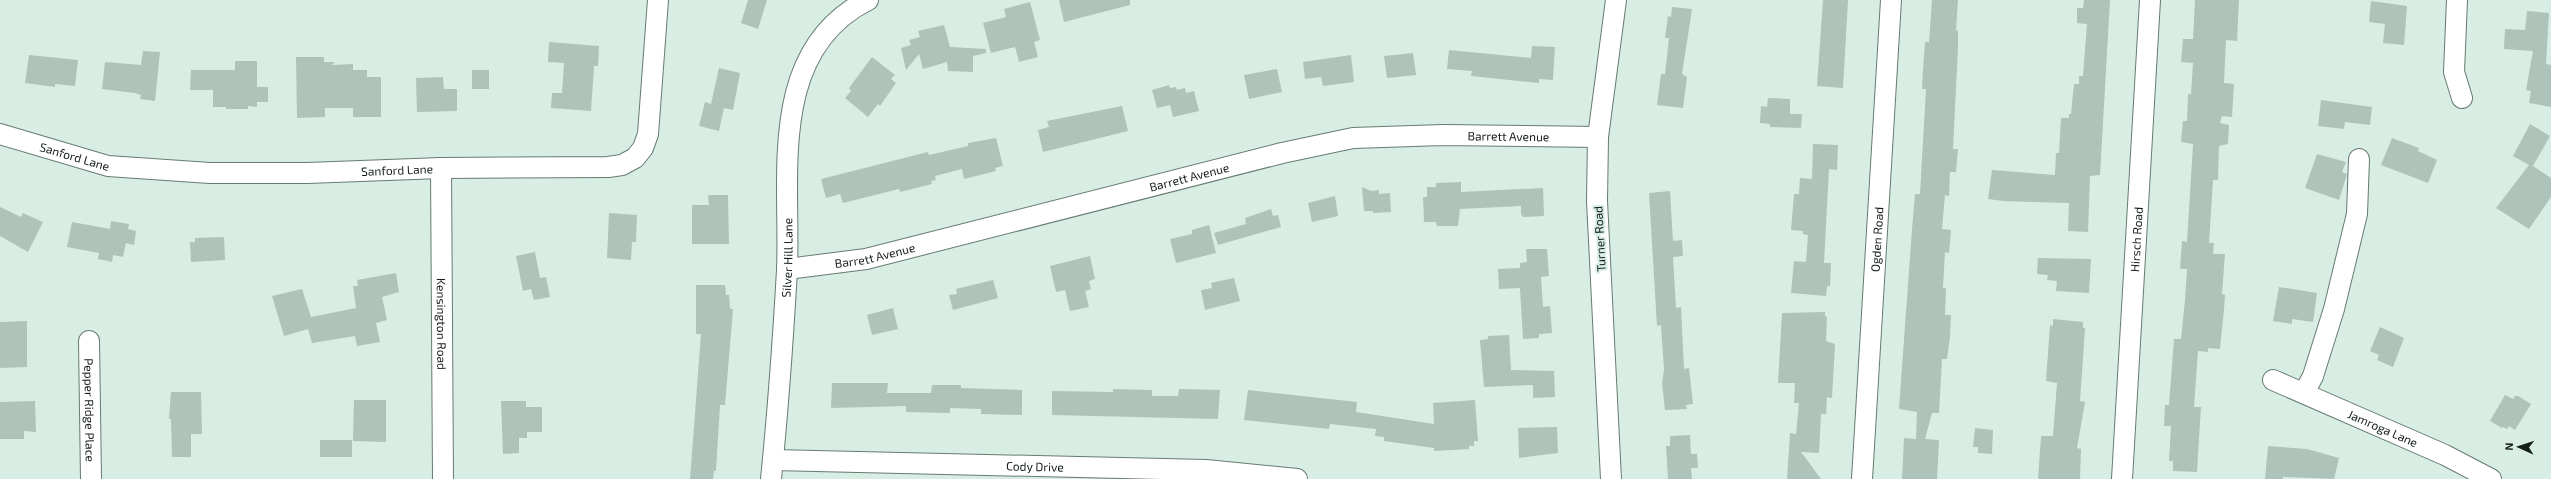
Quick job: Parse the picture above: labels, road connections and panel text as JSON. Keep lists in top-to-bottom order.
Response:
{
  "streets": {
    "street": [
      "Barrett Avenue",
      "Sanford Lane",
      "Turner Road",
      "Ogden Road",
      "Hirsch Road",
      "Silver Hill Lane",
      "Kensington Road",
      "Pepper Ridge Place",
      "Jamroga Lane",
      "Cody Drive"
    ]
  },
  "crossings": [
    ["Barrett Avenue", "Turner Road"],
    ["Barrett Avenue", "Silver Hill Lane"],
    ["Sanford Lane", "Kensington Road"],
    ["Silver Hill Lane", "Cody Drive"]
  ],
  "north": "left"
}
